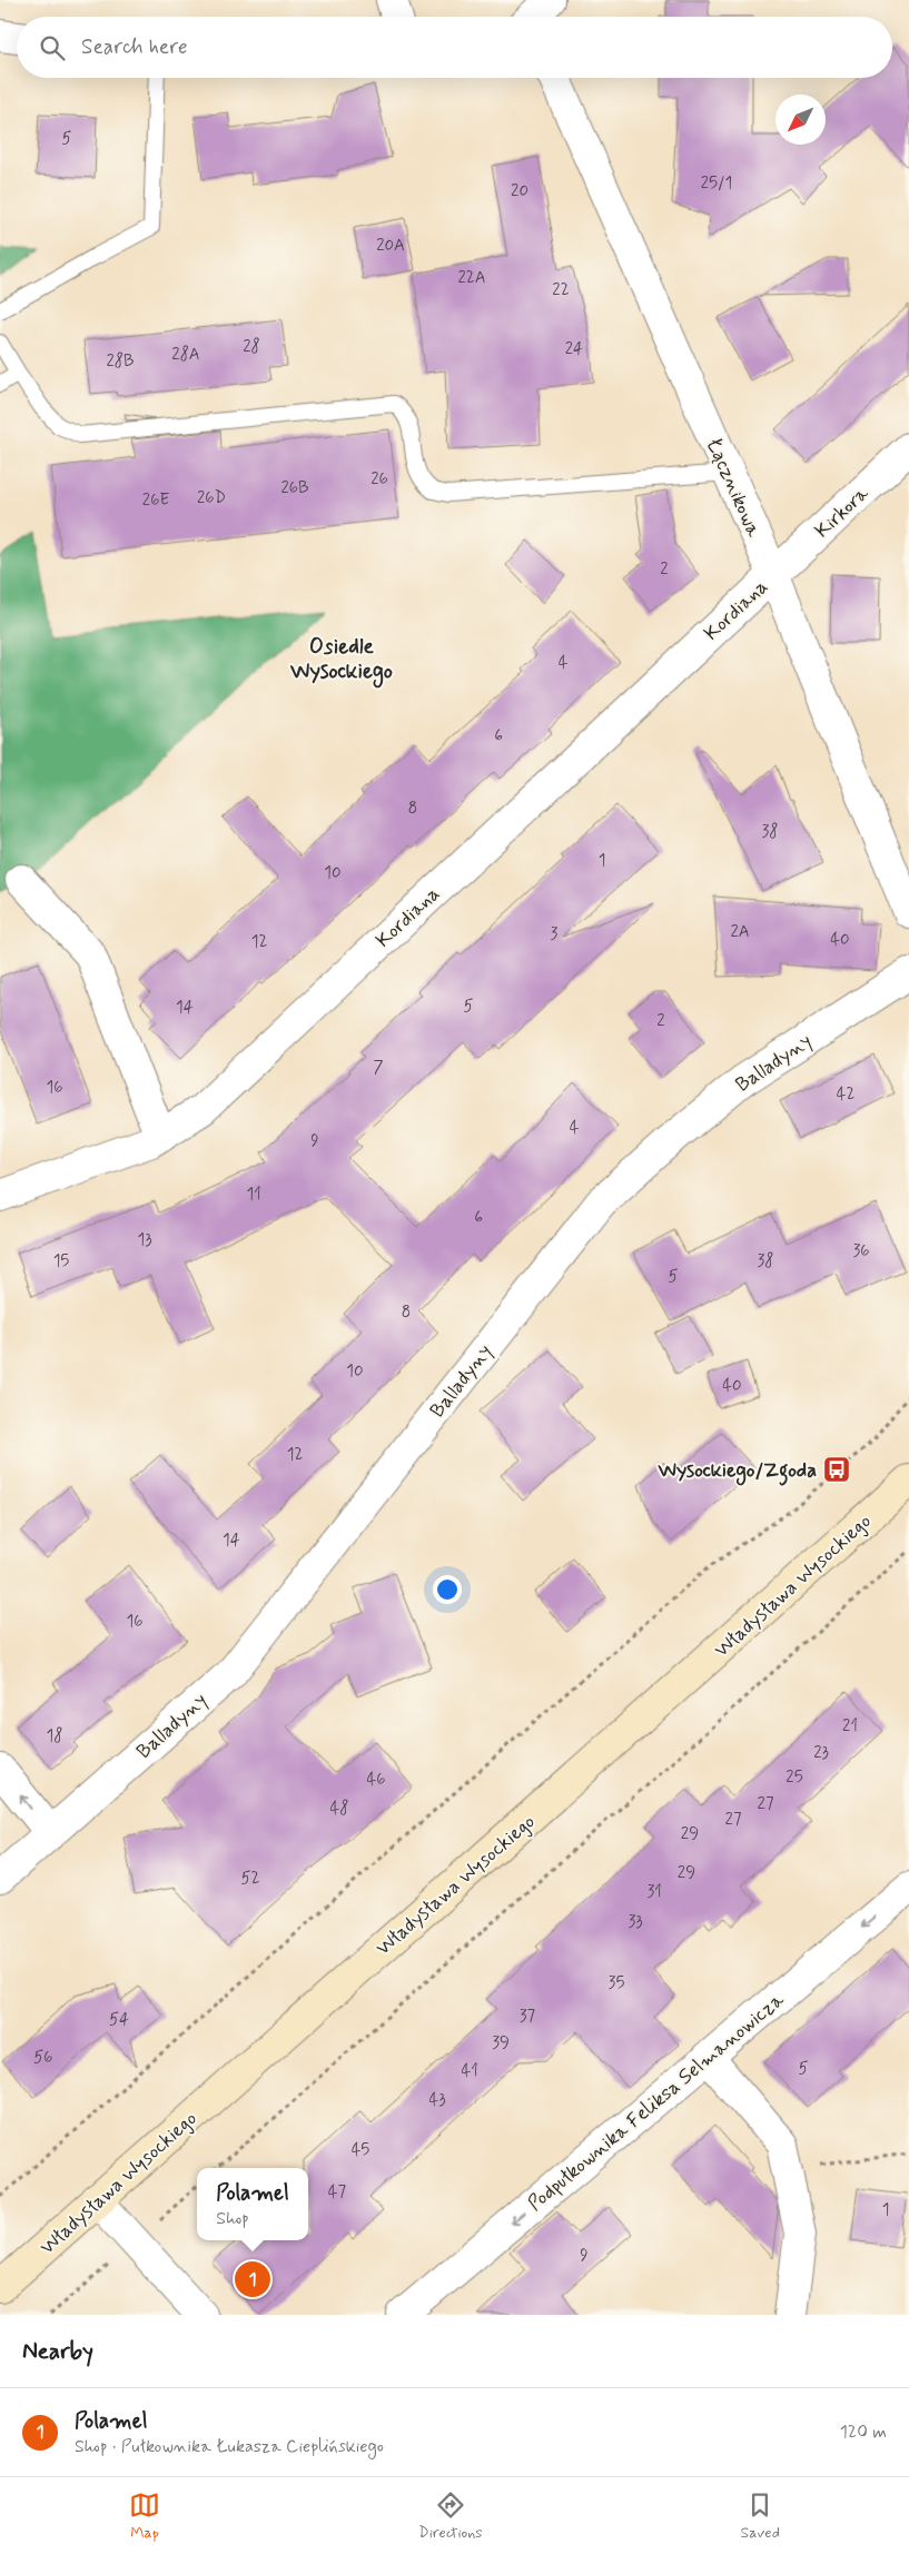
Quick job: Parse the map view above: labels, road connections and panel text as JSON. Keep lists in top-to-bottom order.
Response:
{
  "streets": {
    "street": [
      "Łącznikowa",
      "Kirkora",
      "Kordiana",
      "Balladyny",
      "Władysława Wysockiego",
      "Podpułkownika Feliksa Selmanowicza"
    ]
  },
  "crossings": [
    ["Łącznikowa", "Kirkora"],
    ["Łącznikowa", "Kordiana"],
    ["Kirkora", "Kordiana"]
  ],
  "one_way": ["Podpułkownika Feliksa Selmanowicza"],
  "districts": ["Osiedle Wysockiego"],
  "places": {
    "bus stop": ["Wysockiego/Zgoda"]
  },
  "house_numbers": [
    "5",
    "25/1",
    "20",
    "20A",
    "22A",
    "22",
    "28",
    "24",
    "28A",
    "28B",
    "26",
    "26B",
    "26D",
    "26E",
    "2",
    "4",
    "6",
    "8",
    "38",
    "1",
    "10",
    "2A",
    "3",
    "40",
    "12",
    "5",
    "14",
    "2",
    "7",
    "16",
    "42",
    "4",
    "9",
    "11",
    "6",
    "13",
    "36",
    "15",
    "38",
    "5",
    "8",
    "10",
    "40",
    "12",
    "14",
    "16",
    "21",
    "18",
    "23",
    "25",
    "46",
    "27",
    "48",
    "27",
    "29",
    "29",
    "52",
    "31",
    "33",
    "35",
    "37",
    "54",
    "39",
    "56",
    "5",
    "41",
    "43",
    "45",
    "47",
    "1",
    "9"
  ],
  "north": "bottom left",
  "page": {
    "search": "Search here",
    "popup": ["Polamel", "Shop"],
    "pins": "1",
    "heading": "Nearby",
    "list": [
      {
        "mark": "1",
        "name": "Polamel",
        "note": "Shop · Pułkownika Łukasza Cieplińskiego",
        "value": "120 m"
      }
    ],
    "nav": ["Map", "Directions", "Saved"]
  }
}
